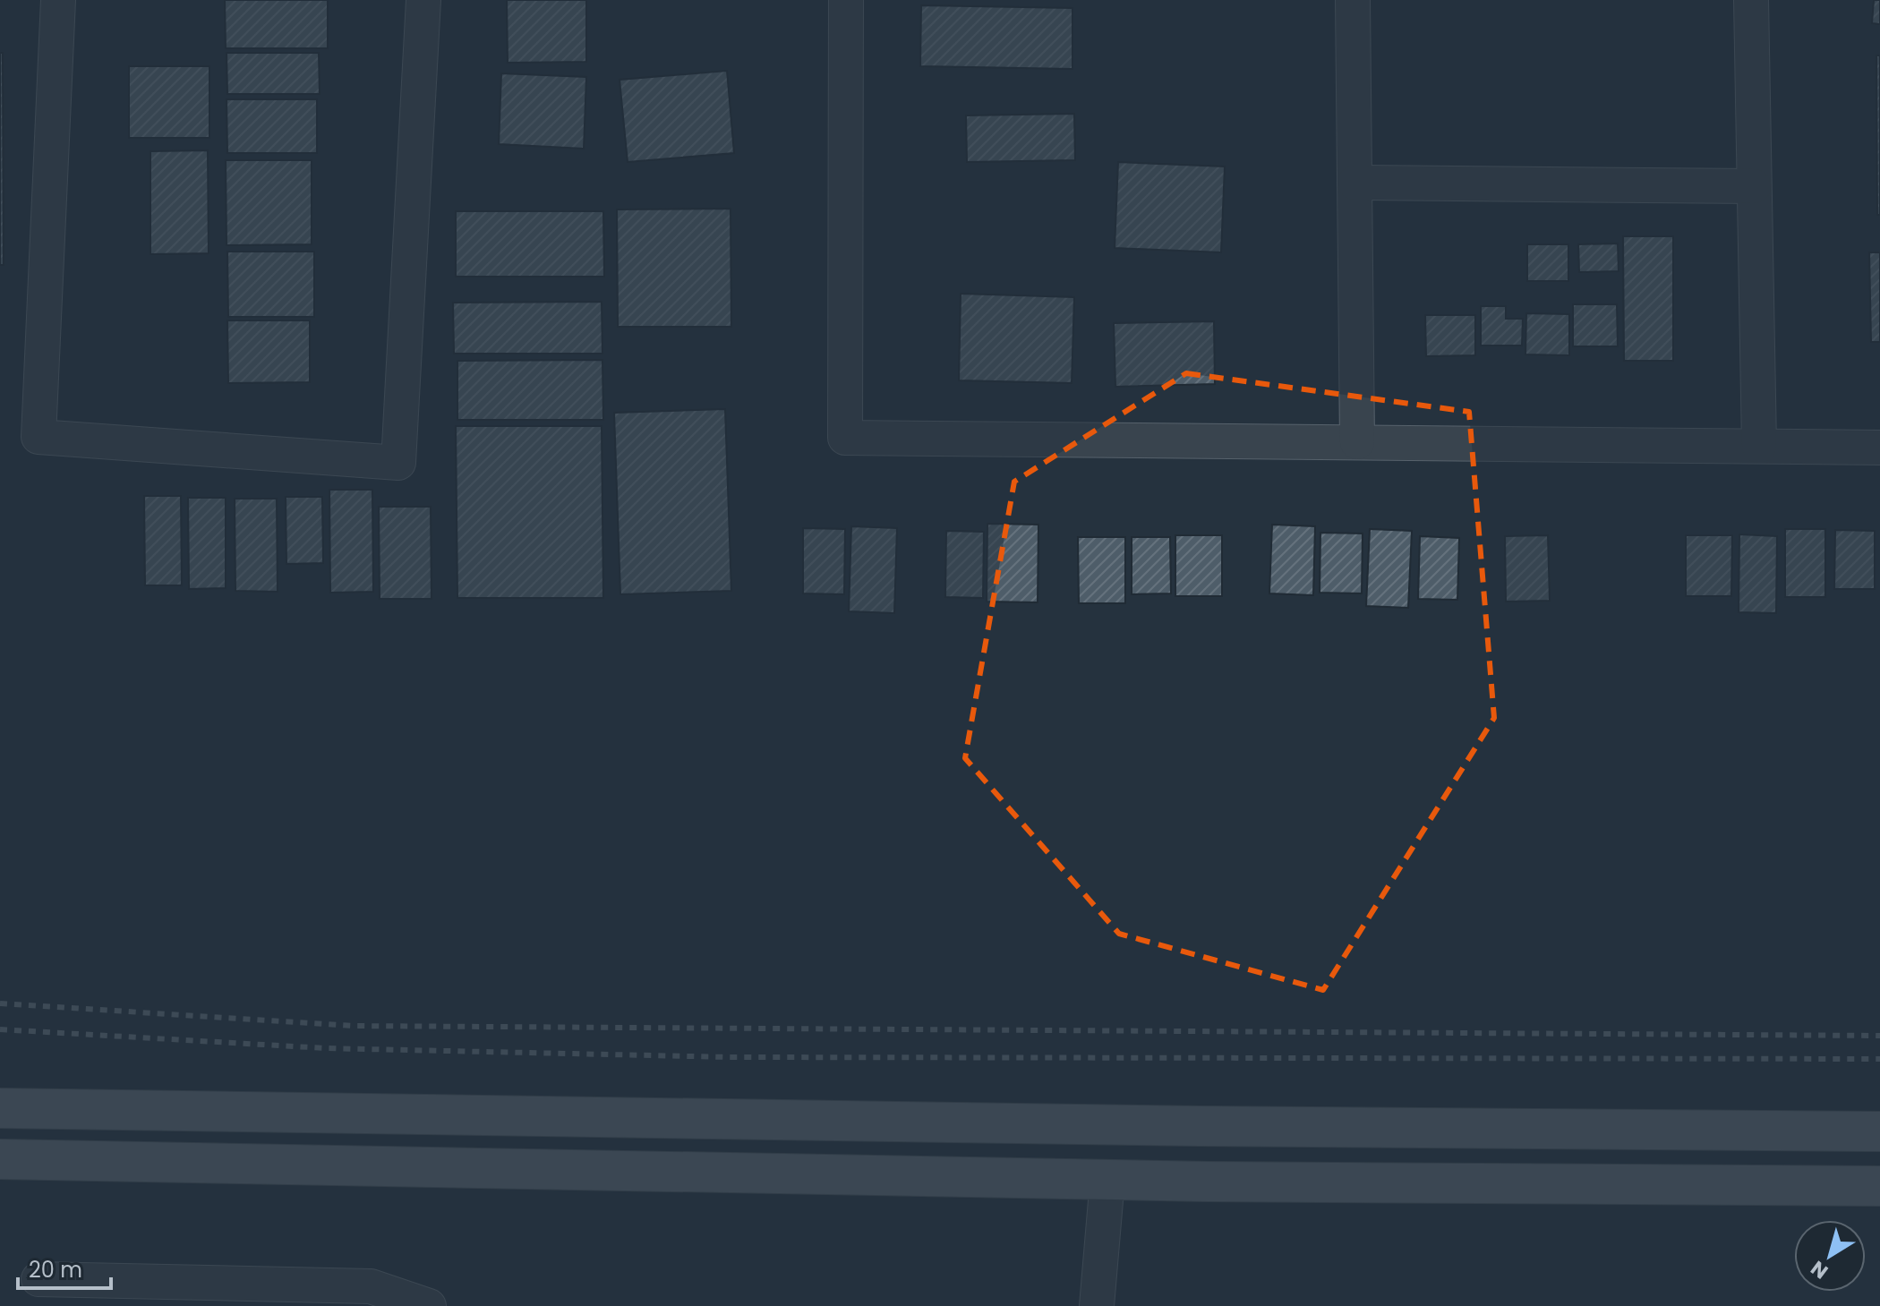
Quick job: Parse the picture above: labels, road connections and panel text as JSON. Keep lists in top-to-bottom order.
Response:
{
  "scale_bar": "20 m",
  "north": "bottom left"
}
